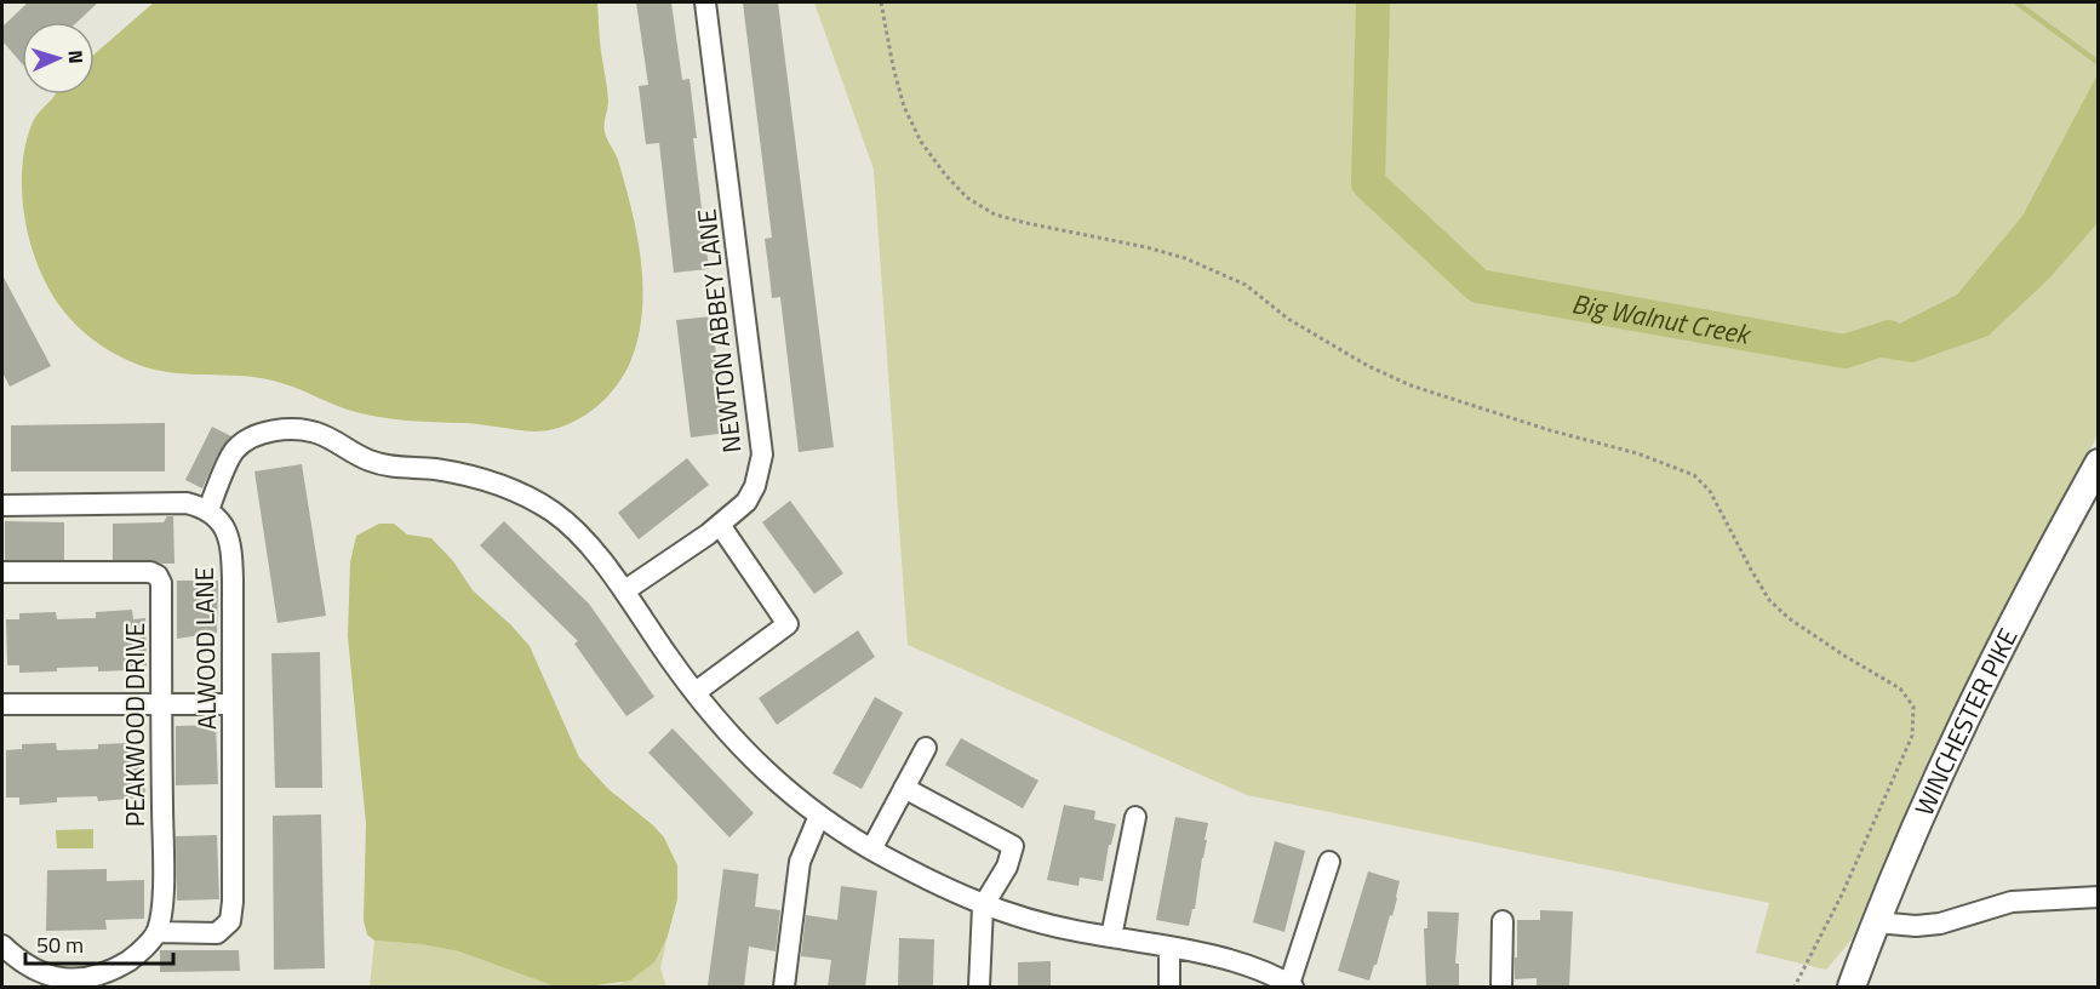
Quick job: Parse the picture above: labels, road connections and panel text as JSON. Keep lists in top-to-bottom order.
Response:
{
  "streets": {
    "main road": ["WINCHESTER PIKE"],
    "street": ["NEWTON ABBEY LANE", "ALWOOD LANE", "PEAKWOOD DRIVE"]
  },
  "crossings": [
    ["ALWOOD LANE", "PEAKWOOD DRIVE"]
  ],
  "water": ["Big Walnut Creek"],
  "scale_bar": "50 m",
  "north": "right"
}
